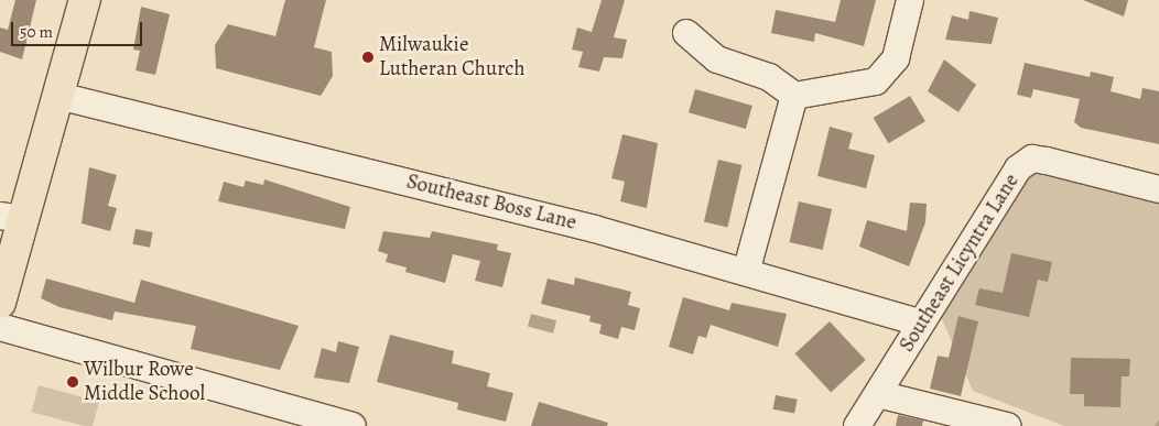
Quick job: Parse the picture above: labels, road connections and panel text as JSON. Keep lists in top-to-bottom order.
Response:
{
  "streets": {
    "street": ["Southeast Boss Lane", "Southeast Licyntra Lane"]
  },
  "crossings": [
    ["Southeast Boss Lane", "Southeast Licyntra Lane"]
  ],
  "places": ["Milwaukie Lutheran Church", "Wilbur Rowe Middle School"],
  "scale_bar": "50 m"
}
